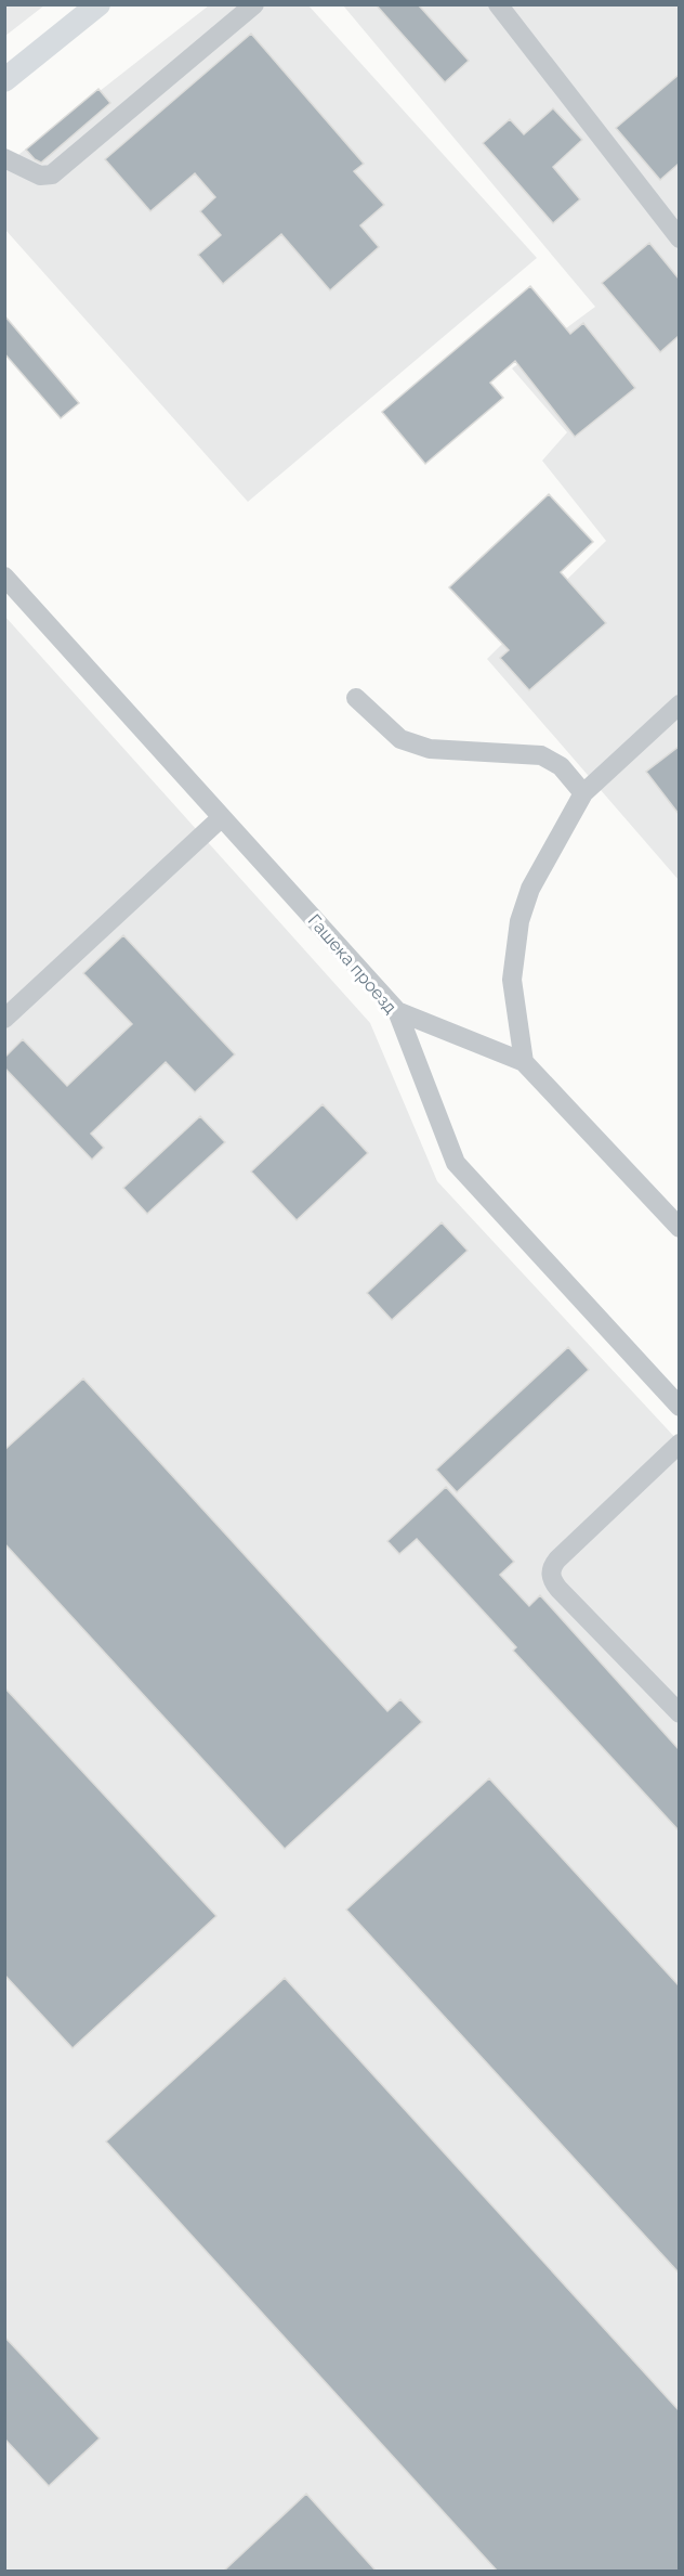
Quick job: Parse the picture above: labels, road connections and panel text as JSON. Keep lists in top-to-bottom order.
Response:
{
  "streets": {
    "street": ["Гашека проезд"]
  }
}
